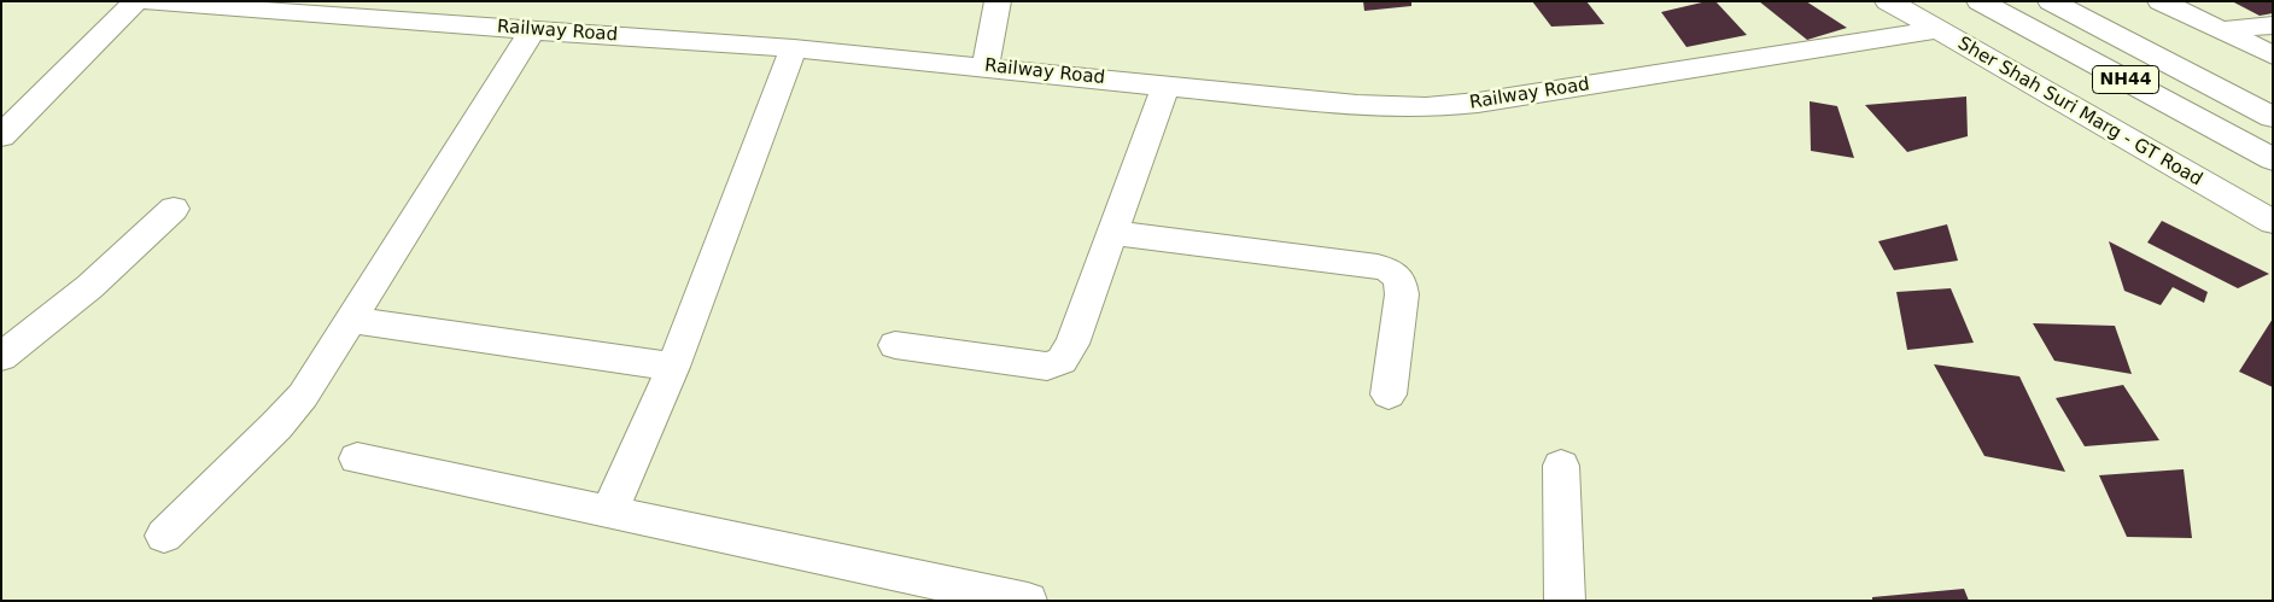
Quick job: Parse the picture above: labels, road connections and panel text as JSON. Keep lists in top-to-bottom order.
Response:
{
  "streets": {
    "main road": ["Railway Road", "NH44", "Sher Shah Suri Marg - GT Road"]
  },
  "crossings": [
    ["Railway Road", "Sher Shah Suri Marg - GT Road"]
  ]
}
